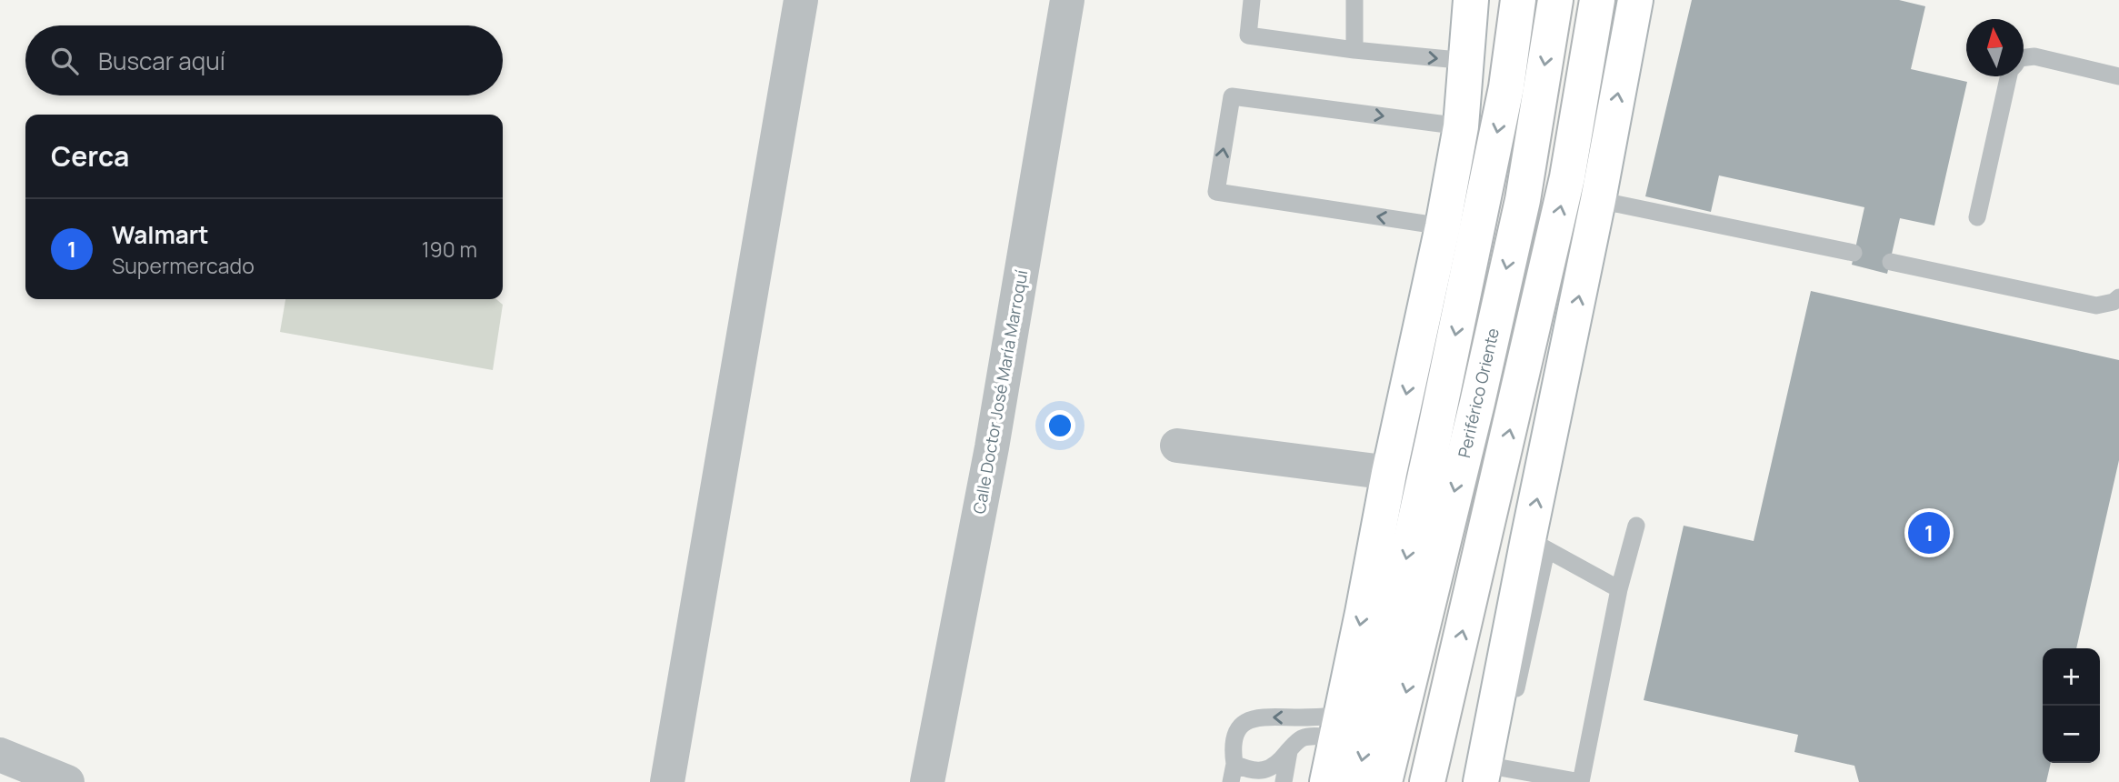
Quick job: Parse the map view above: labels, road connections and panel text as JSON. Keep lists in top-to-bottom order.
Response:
{
  "streets": {
    "main road": ["Periférico Oriente"],
    "street": ["Calle Doctor José María Marroquí"]
  },
  "north": "top",
  "page": {
    "search": "Buscar aquí",
    "heading": "Cerca",
    "list": [
      {
        "mark": "1",
        "name": "Walmart",
        "note": "Supermercado",
        "value": "190 m"
      }
    ],
    "pins": "1",
    "map_buttons": ["+", "−"]
  }
}
